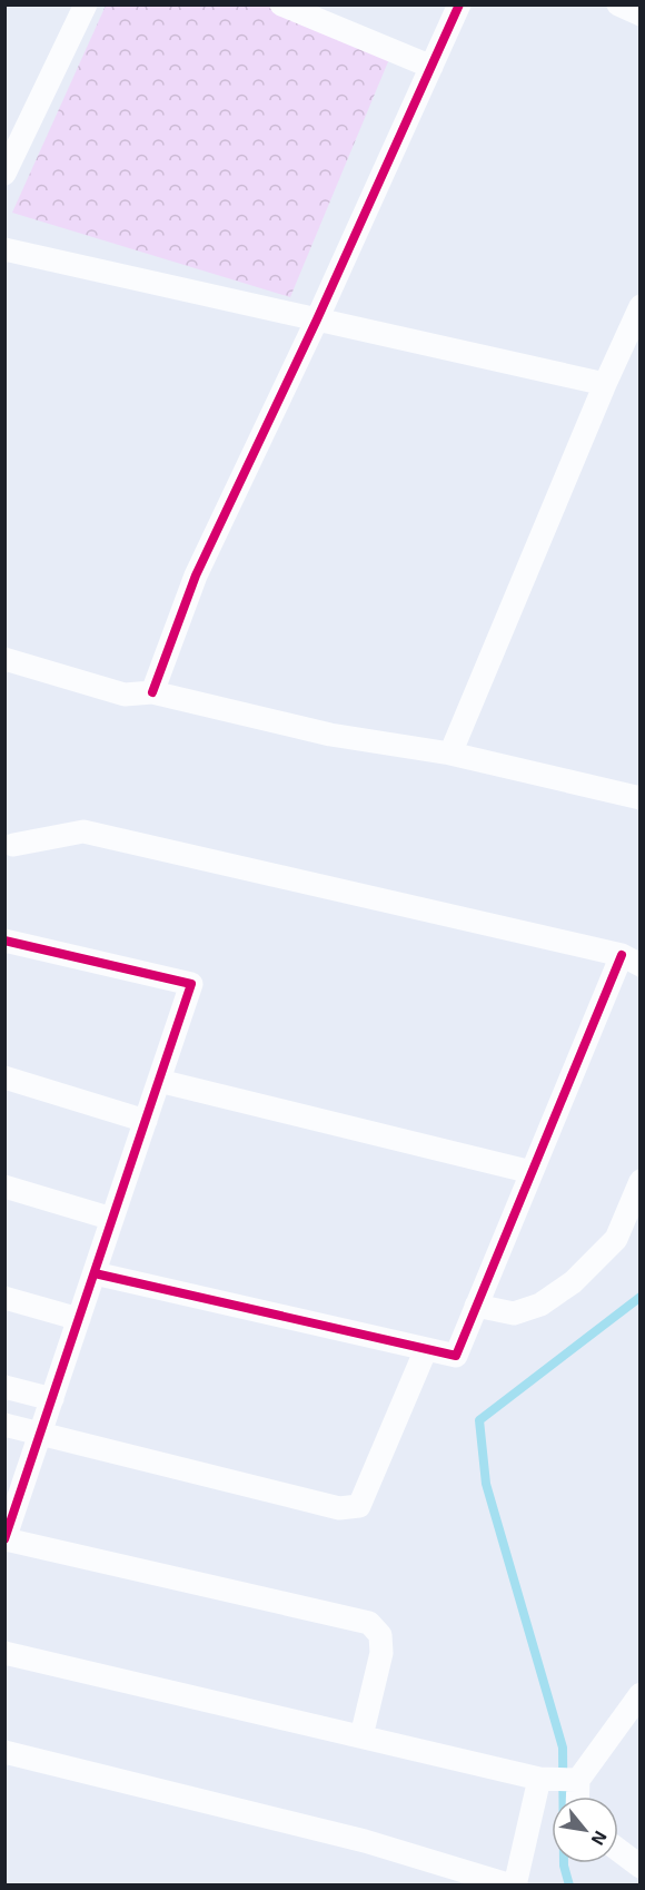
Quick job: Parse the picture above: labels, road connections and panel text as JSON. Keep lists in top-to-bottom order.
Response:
{
  "north": "bottom right"
}
